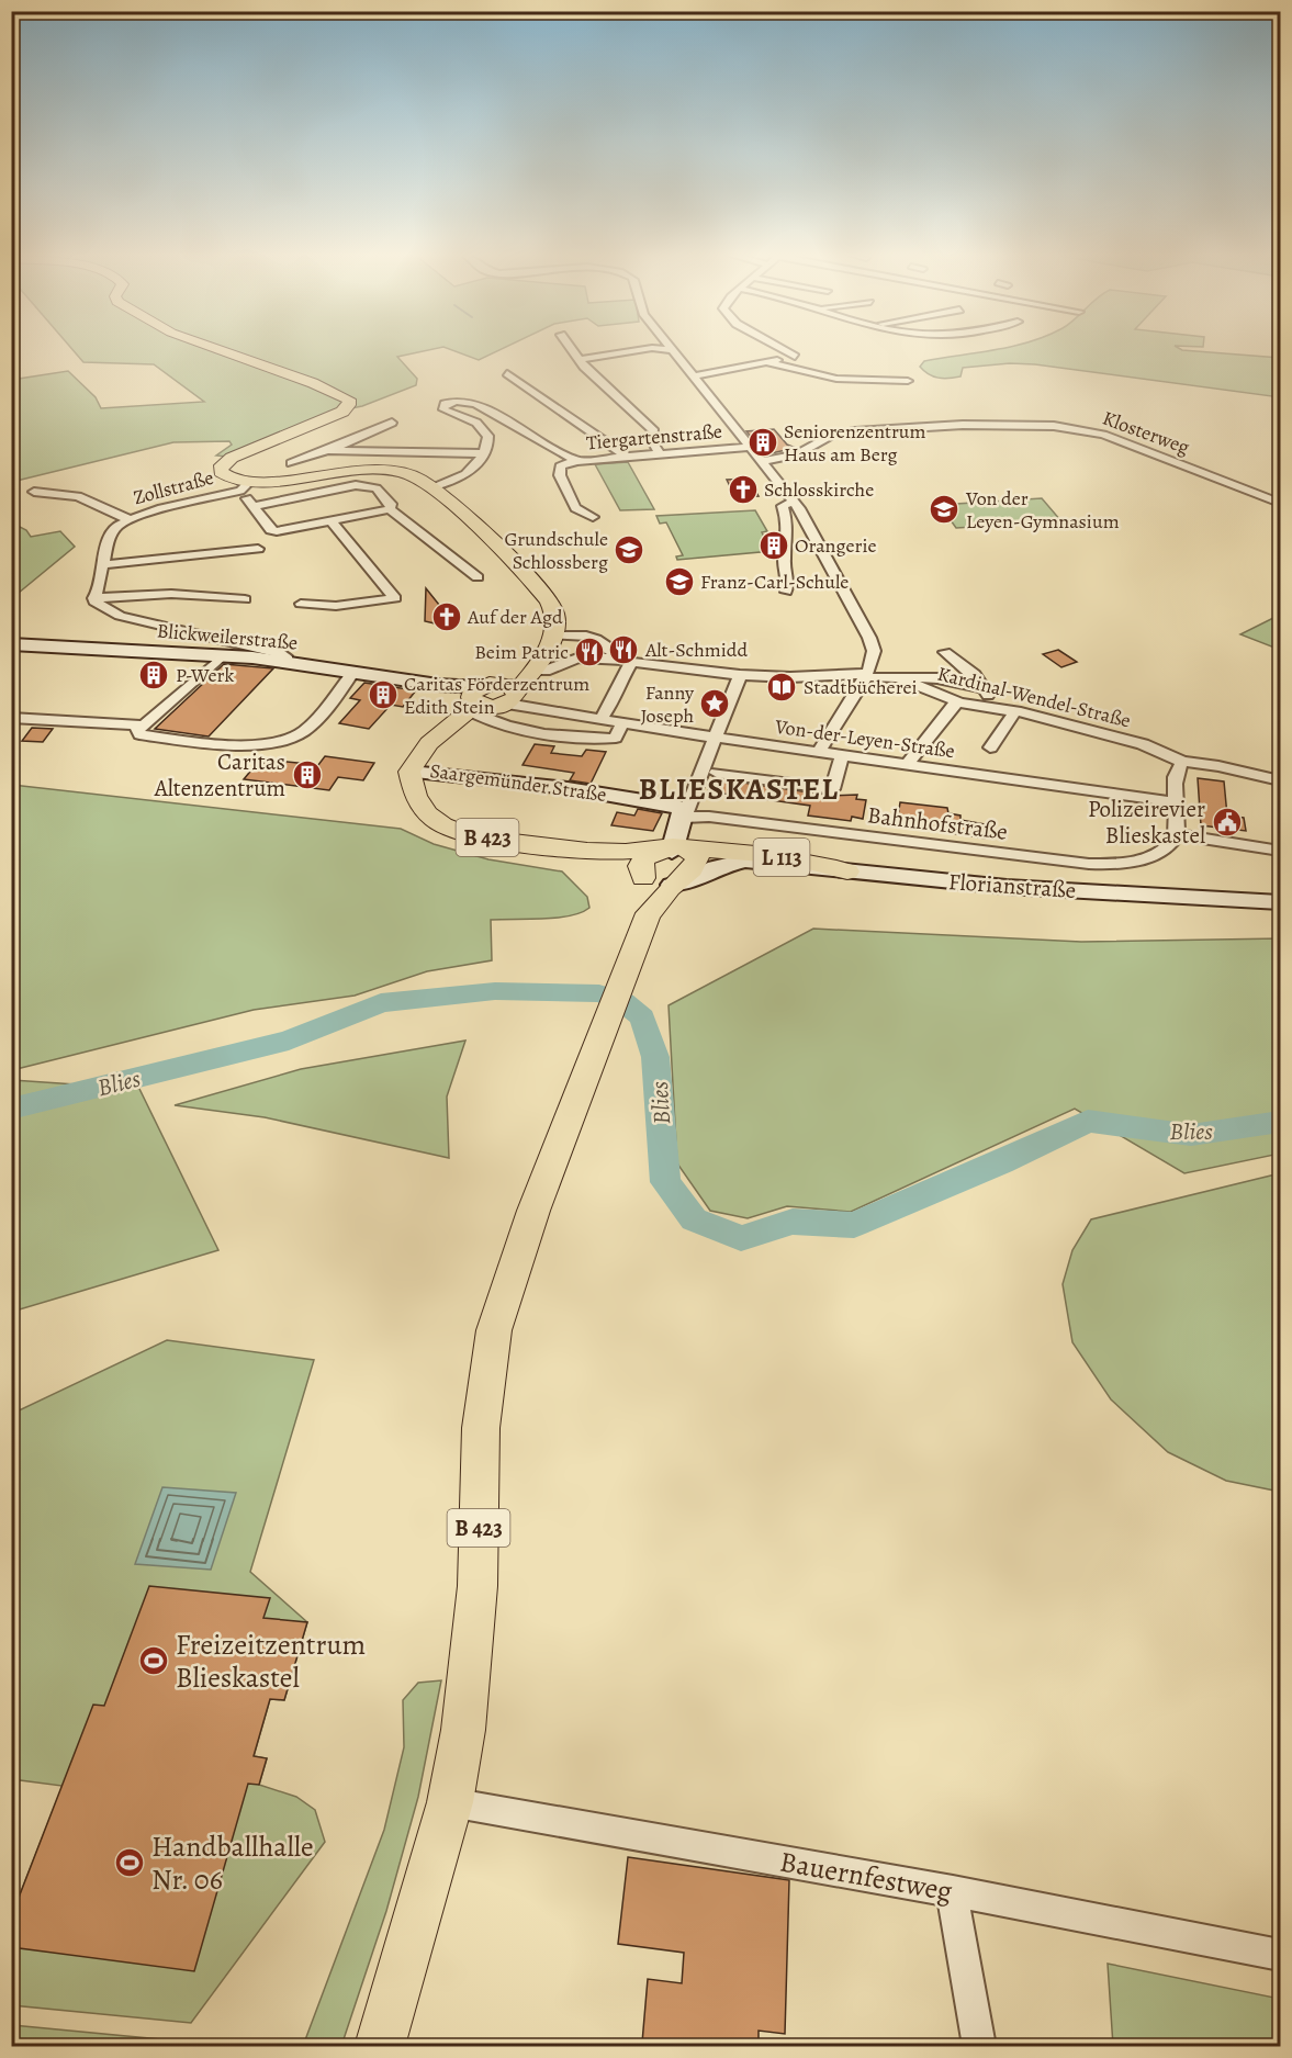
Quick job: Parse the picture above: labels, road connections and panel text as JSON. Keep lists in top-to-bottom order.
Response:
{
  "streets": {
    "main road": ["Saargemünder Straße", "B 423", "L 113"],
    "street": [
      "Klosterweg",
      "Tiergartenstraße",
      "Zollstraße",
      "Blickweilerstraße",
      "Kardinal-Wendel-Straße",
      "Von-der-Leyen-Straße",
      "Bahnhofstraße",
      "Florianstraße",
      "Bauernfestweg"
    ]
  },
  "crossings": [
    ["Blickweilerstraße", "Von-der-Leyen-Straße"],
    ["Blickweilerstraße", "Saargemünder Straße"],
    ["Kardinal-Wendel-Straße", "Saargemünder Straße"],
    ["Von-der-Leyen-Straße", "Saargemünder Straße"],
    ["Saargemünder Straße", "Bahnhofstraße"],
    ["Saargemünder Straße", "B 423"],
    ["B 423", "L 113"],
    ["B 423", "Bauernfestweg"],
    ["L 113", "Florianstraße"]
  ],
  "districts": ["BLIESKASTEL"],
  "water": ["Blies"],
  "places": {
    "building": [
      "Seniorenzentrum Haus am Berg",
      "Orangerie",
      "P-Werk",
      "Caritas Förderzentrum Edith Stein",
      "Caritas Altenzentrum"
    ],
    "church": ["Schlosskirche", "Auf der Agd"],
    "school or university": ["Von der Leyen-Gymnasium", "Grundschule Schlossberg", "Franz-Carl-Schule"],
    "restaurant": ["Alt-Schmidd", "Beim Patric"],
    "library": ["Stadtbücherei"],
    "place": ["Fanny Joseph"],
    "public building": ["Polizeirevier Blieskastel"],
    "sports": ["Freizeitzentrum Blieskastel", "Handballhalle Nr. 06"]
  }
}
